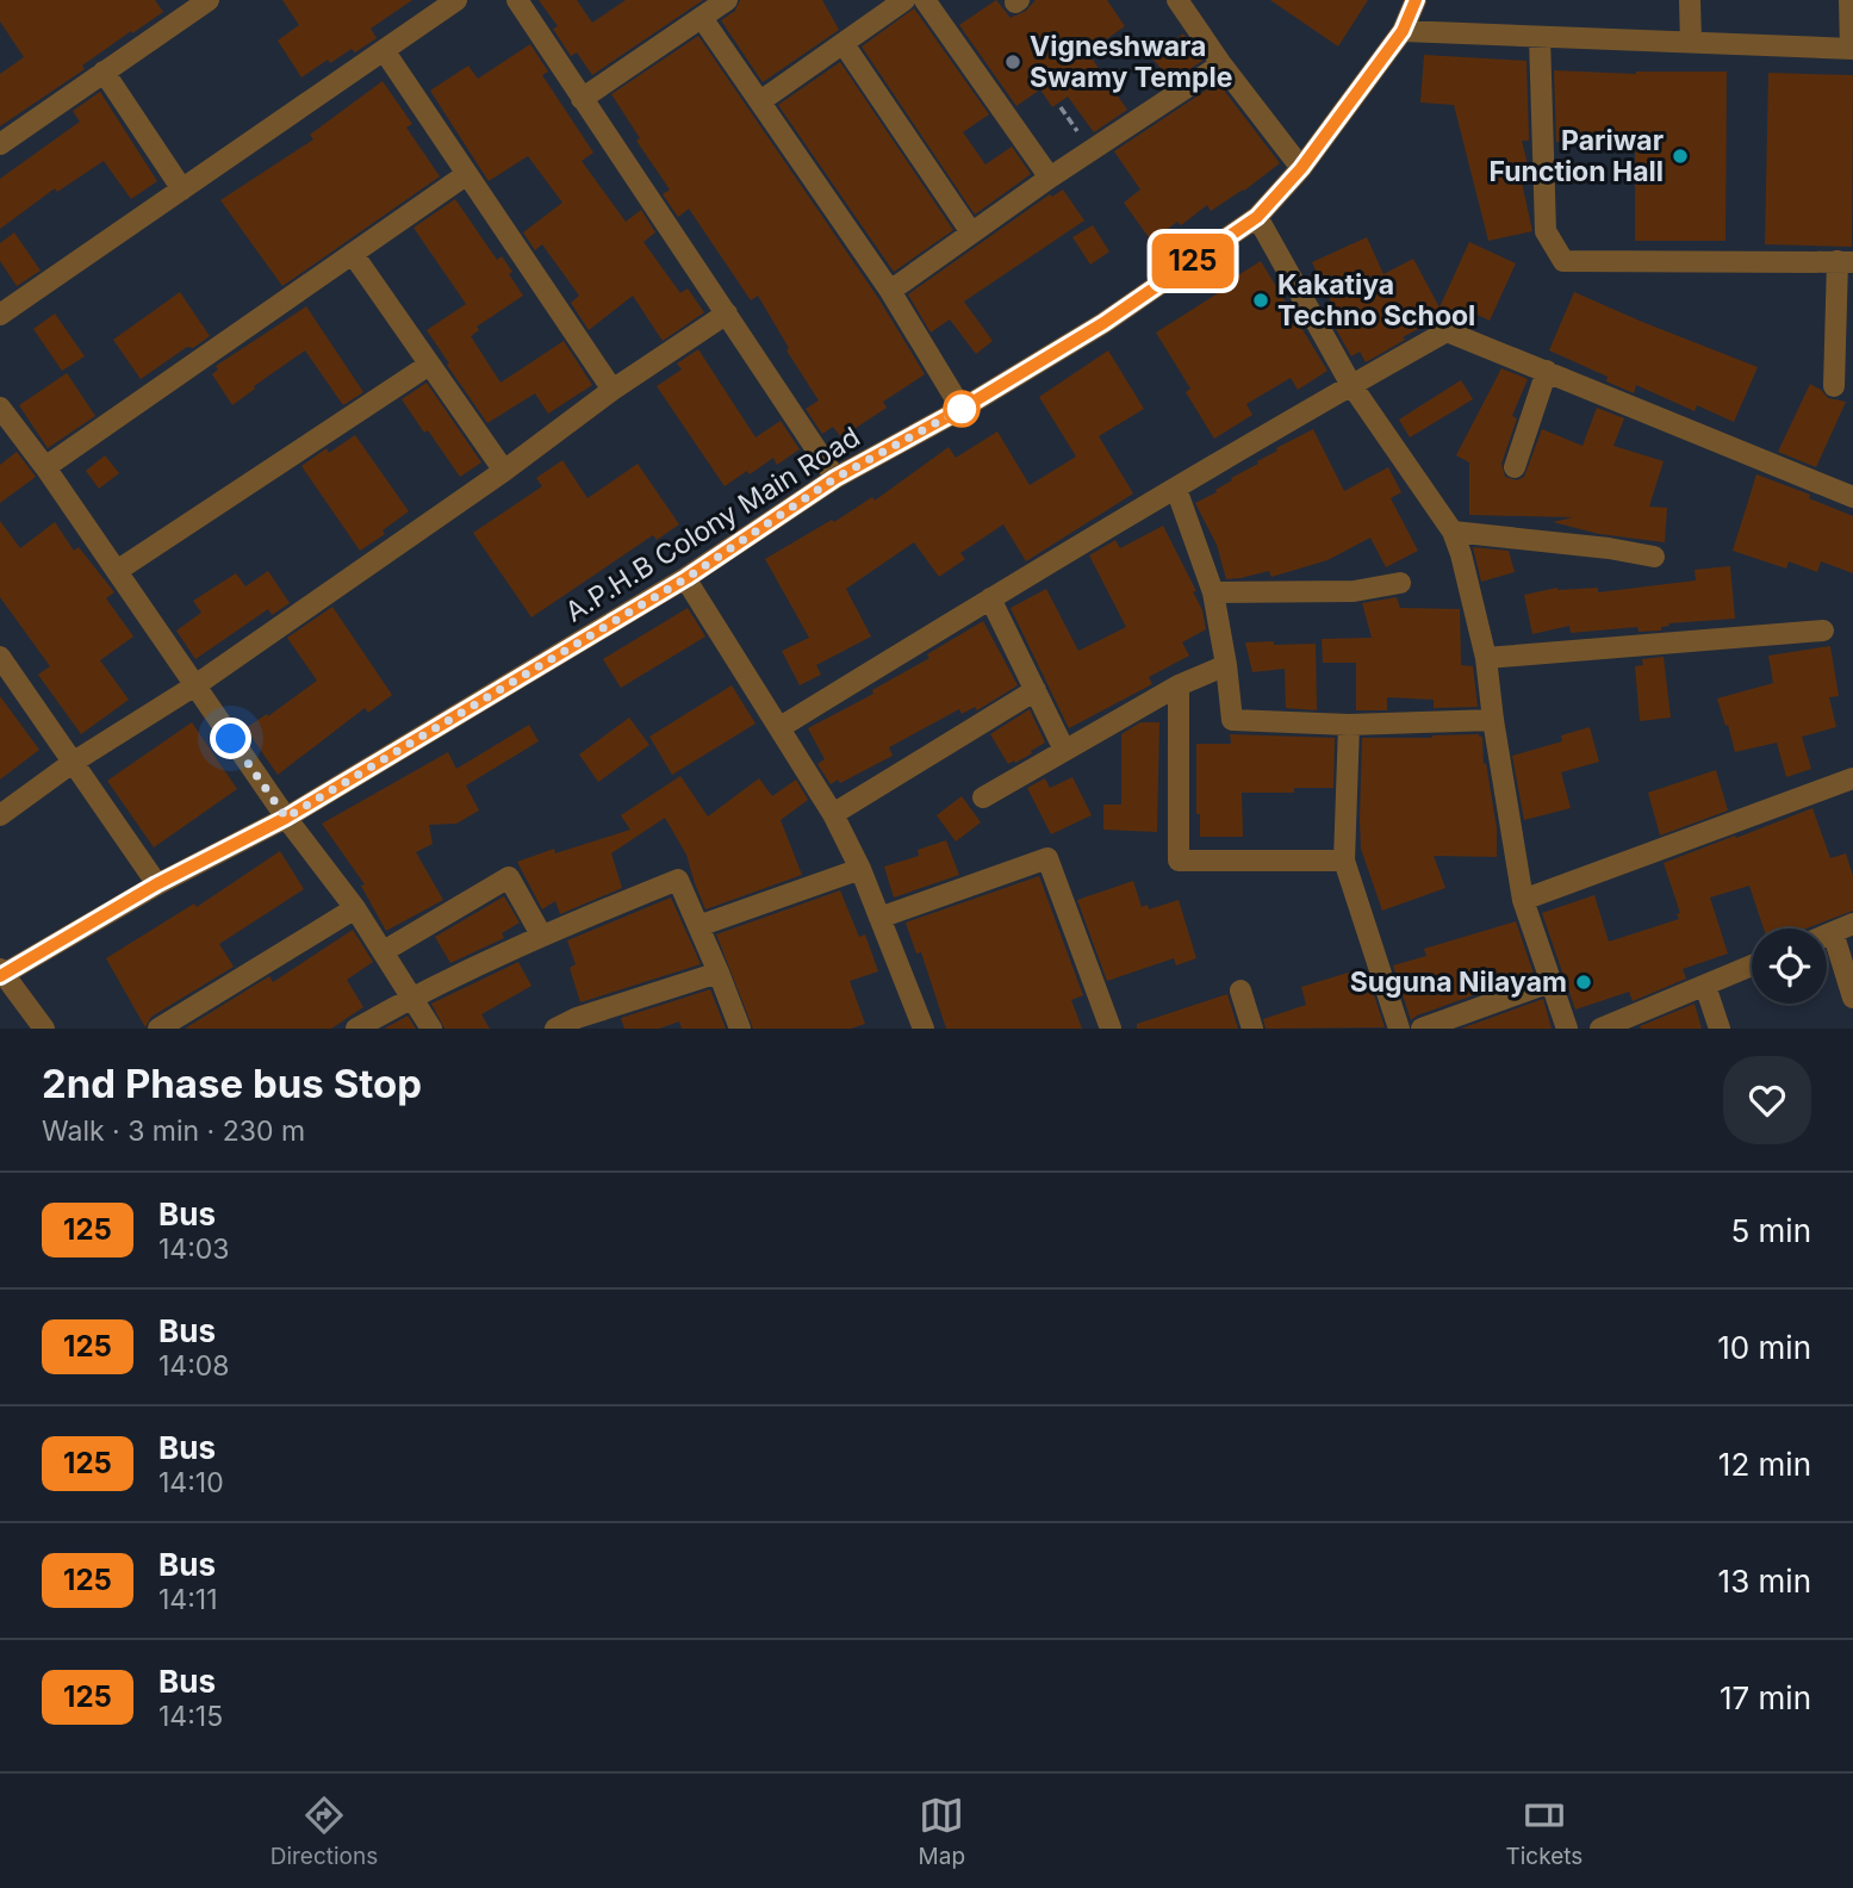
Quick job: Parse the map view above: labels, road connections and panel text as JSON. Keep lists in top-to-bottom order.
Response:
{
  "streets": {
    "street": ["A.P.H.B Colony Main Road"]
  },
  "places": [
    "Vigneshwara Swamy Temple",
    "Pariwar Function Hall",
    "Kakatiya Techno School",
    "Suguna Nilayam"
  ],
  "lines": ["bus line 125"],
  "page": {
    "on_map": "125",
    "heading": ["2nd Phase bus Stop", "Walk · 3 min · 230 m"],
    "list": [
      {
        "mark": "125",
        "name": "Bus",
        "note": "14:03",
        "value": "5 min"
      },
      {
        "mark": "125",
        "name": "Bus",
        "note": "14:08",
        "value": "10 min"
      },
      {
        "mark": "125",
        "name": "Bus",
        "note": "14:10",
        "value": "12 min"
      },
      {
        "mark": "125",
        "name": "Bus",
        "note": "14:11",
        "value": "13 min"
      },
      {
        "mark": "125",
        "name": "Bus",
        "note": "14:15",
        "value": "17 min"
      }
    ],
    "tabs": ["Directions", "Map", "Tickets"]
  }
}
